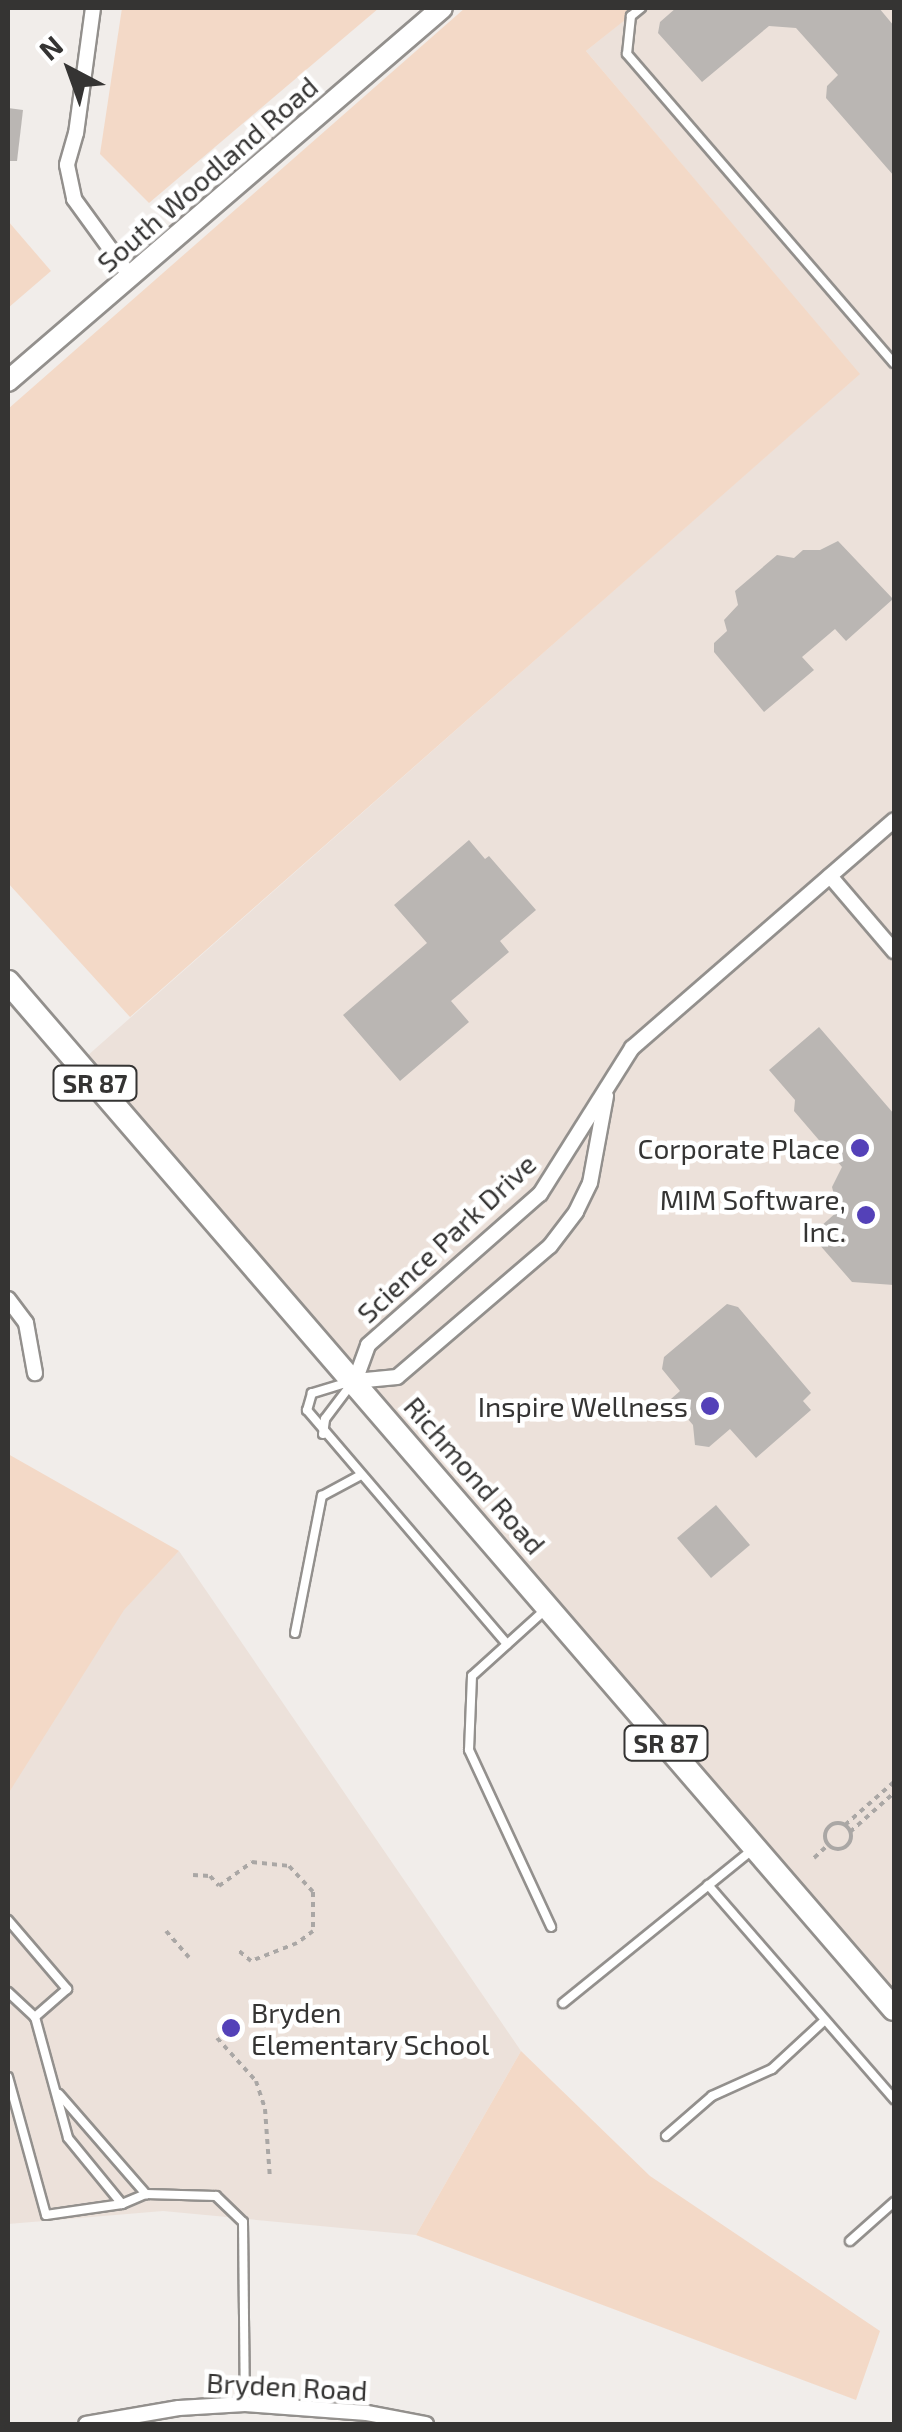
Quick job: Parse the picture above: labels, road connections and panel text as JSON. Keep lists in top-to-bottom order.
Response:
{
  "streets": {
    "main road": ["SR 87", "Richmond Road"],
    "street": ["South Woodland Road", "Science Park Drive", "Bryden Road"]
  },
  "crossings": [
    ["Science Park Drive", "Richmond Road"]
  ],
  "places": [
    "Corporate Place",
    "MIM Software, Inc.",
    "Inspire Wellness",
    "Bryden Elementary School"
  ],
  "north": "top left"
}
